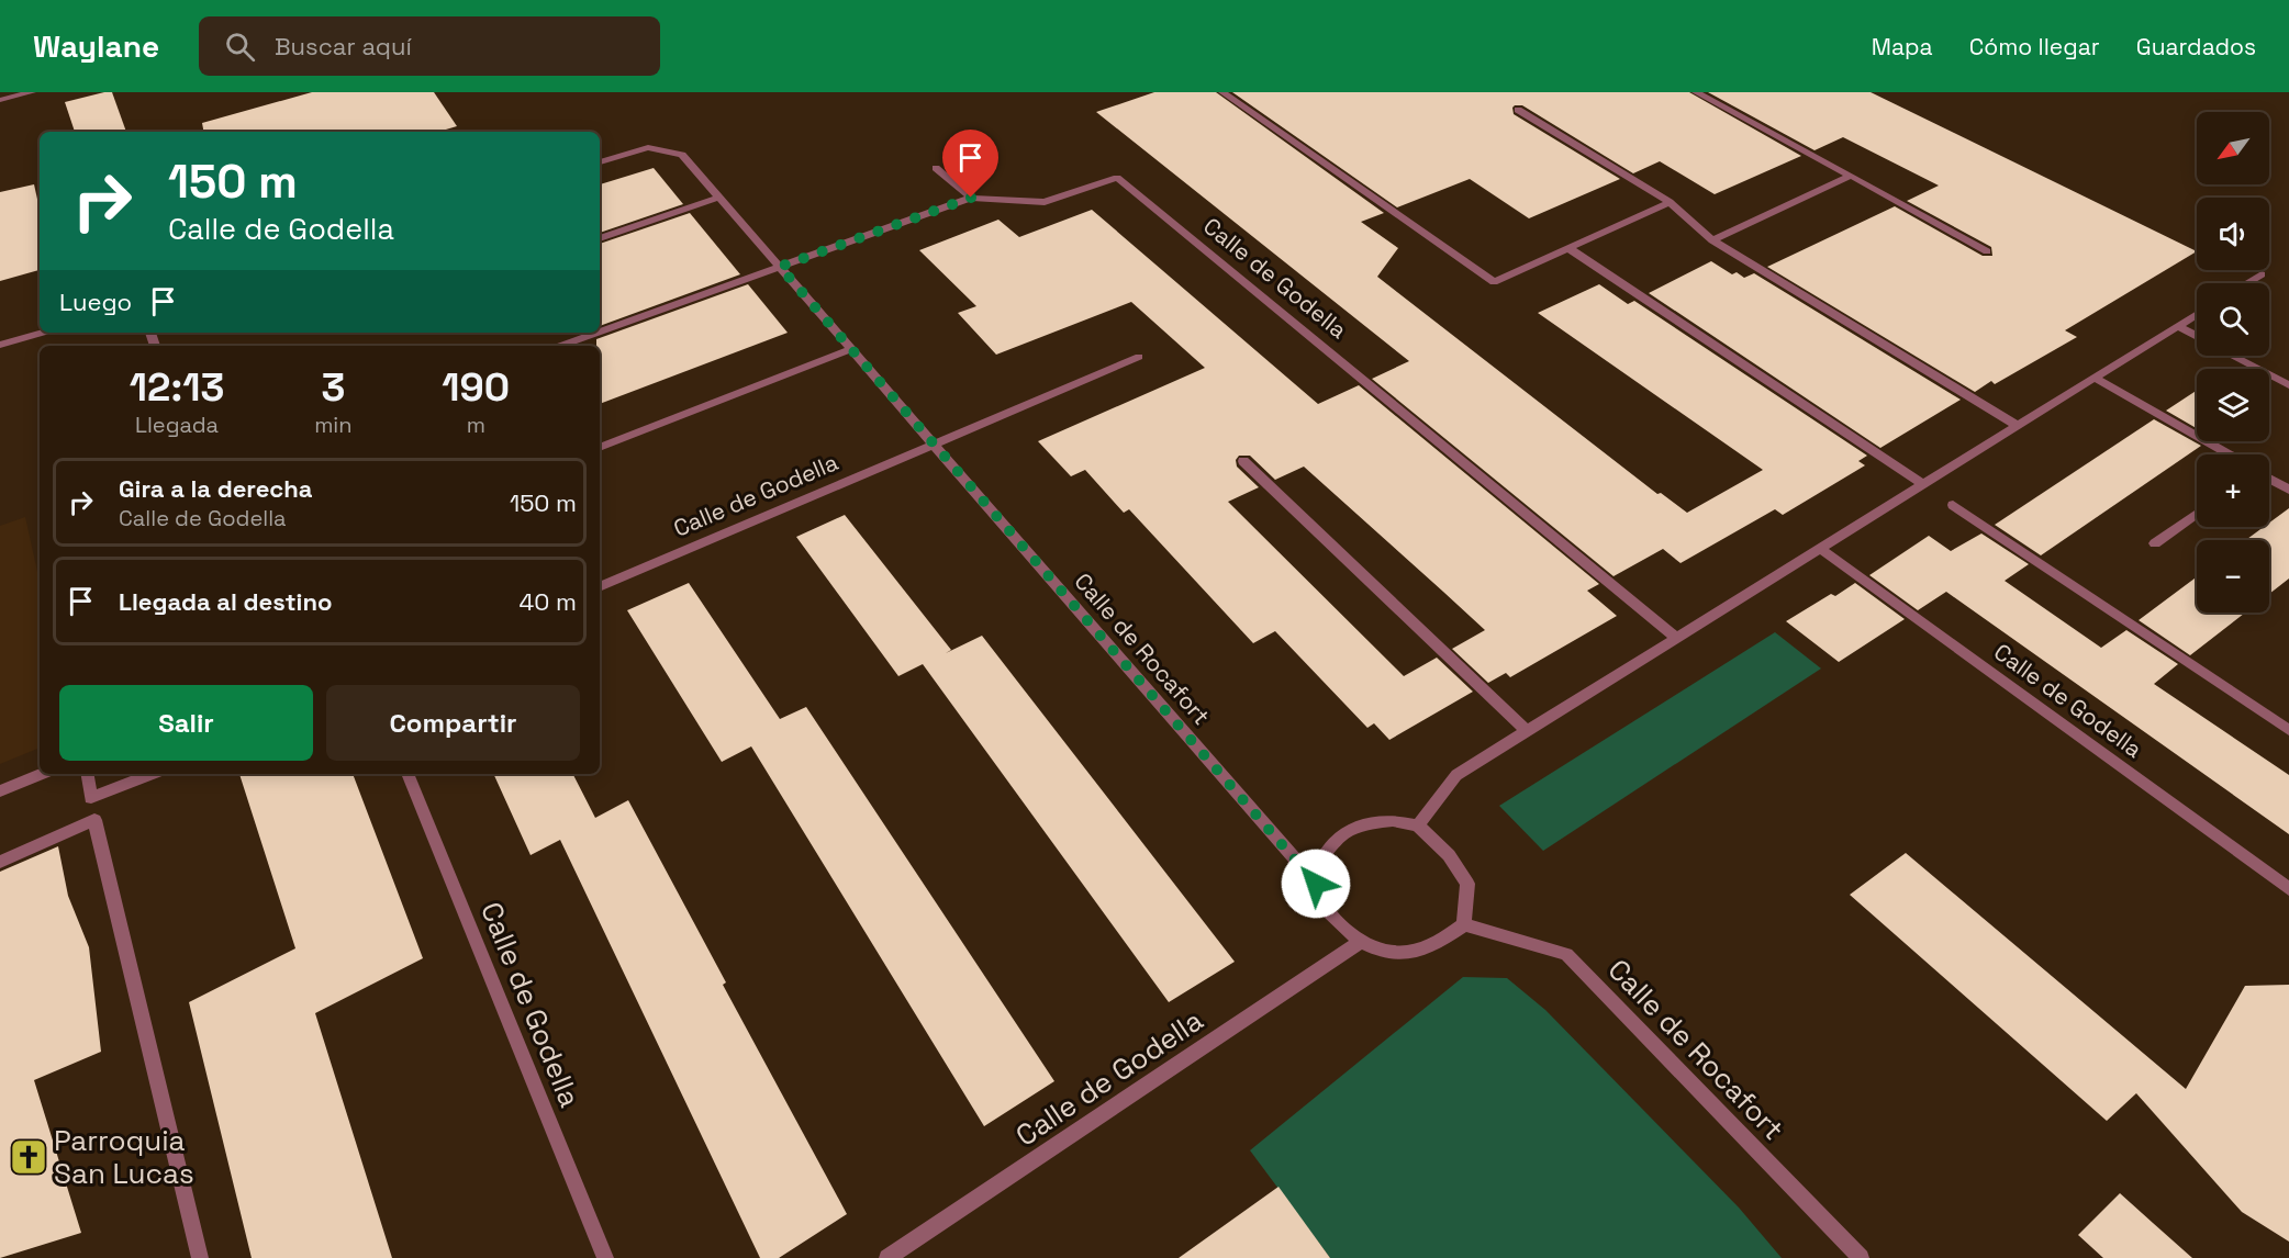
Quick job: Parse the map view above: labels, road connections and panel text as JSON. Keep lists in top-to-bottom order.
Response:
{
  "streets": {
    "street": ["Calle de Godella", "Calle de Rocafort"]
  },
  "crossings": [
    ["Calle de Godella", "Calle de Rocafort"]
  ],
  "places": {
    "church": ["Parroquia San Lucas"]
  },
  "north": "bottom left",
  "page": {
    "header": "Waylane",
    "search": "Buscar aquí",
    "nav": ["Mapa", "Cómo llegar", "Guardados"],
    "map_buttons": ["+", "−"],
    "turn": ["150 m", "Calle de Godella"],
    "then": "Luego",
    "eta": [
      "12:13",
      "Llegada",
      "3",
      "min",
      "190",
      "m"
    ],
    "list": [
      {
        "name": "Gira a la derecha",
        "note": "Calle de Godella",
        "value": "150 m"
      },
      {
        "name": "Llegada al destino",
        "value": "40 m"
      }
    ],
    "buttons": ["Salir", "Compartir"]
  }
}
